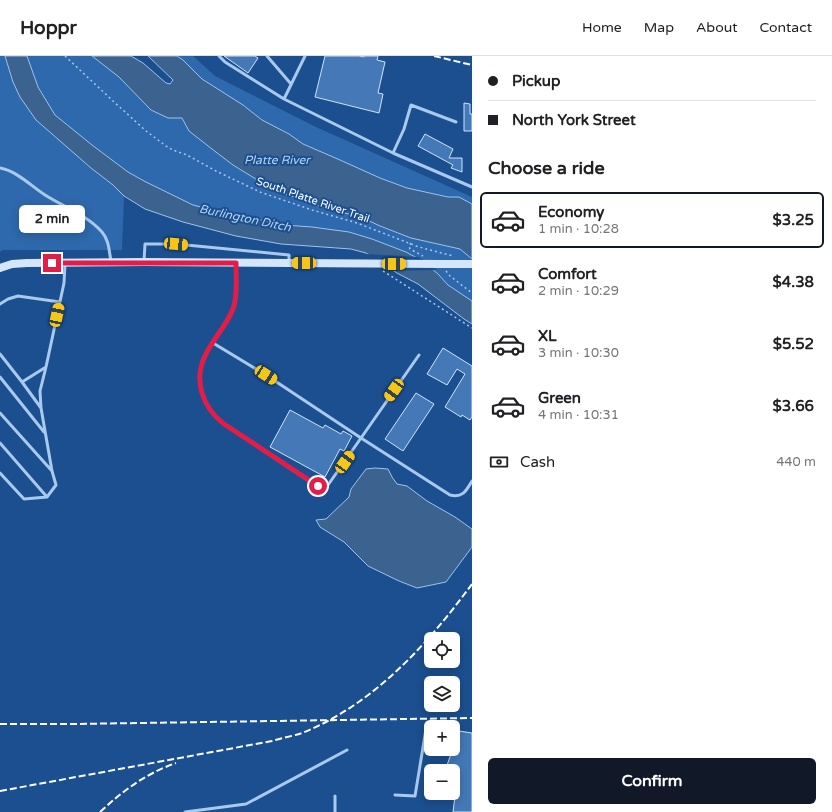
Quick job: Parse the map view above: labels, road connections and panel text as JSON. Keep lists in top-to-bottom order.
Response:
{
  "streets": {
    "path": ["South Platte River Trail"]
  },
  "water": ["Platte River", "Burlington Ditch"],
  "page": {
    "header": "Hoppr",
    "nav": [
      "Home",
      "Map",
      "About",
      "Contact"
    ],
    "banner": ["Pickup", "North York Street"],
    "heading": "Choose a ride",
    "list": [
      {
        "name": "Economy",
        "note": "1 min · 10:28",
        "value": "$3.25"
      },
      {
        "name": "Comfort",
        "note": "2 min · 10:29",
        "value": "$4.38"
      },
      {
        "name": "XL",
        "note": "3 min · 10:30",
        "value": "$5.52"
      },
      {
        "name": "Green",
        "note": "4 min · 10:31",
        "value": "$3.66"
      }
    ],
    "bubble": "2 min",
    "pay": ["Cash", "440 m"],
    "map_buttons": ["+", "−"],
    "buttons": "Confirm"
  }
}
